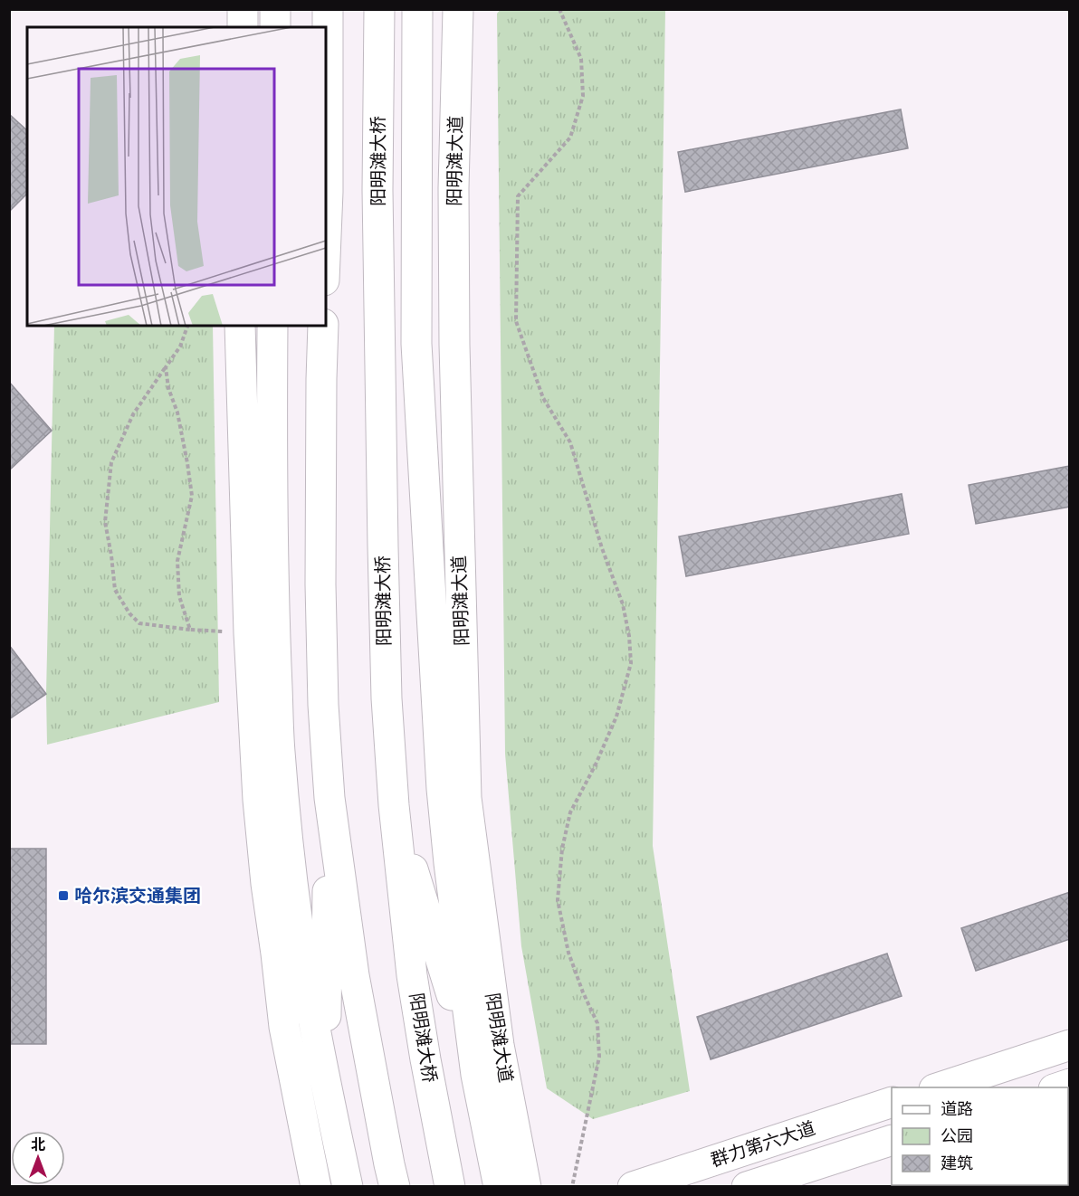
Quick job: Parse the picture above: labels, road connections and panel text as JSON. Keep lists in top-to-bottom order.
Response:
{
  "streets": {
    "main road": ["阳明滩大桥", "阳明滩大道", "群力第六大道"]
  },
  "places": {
    "transit": ["哈尔滨交通集团"]
  },
  "legend": ["道路", "公园", "建筑"],
  "north": "top"
}
